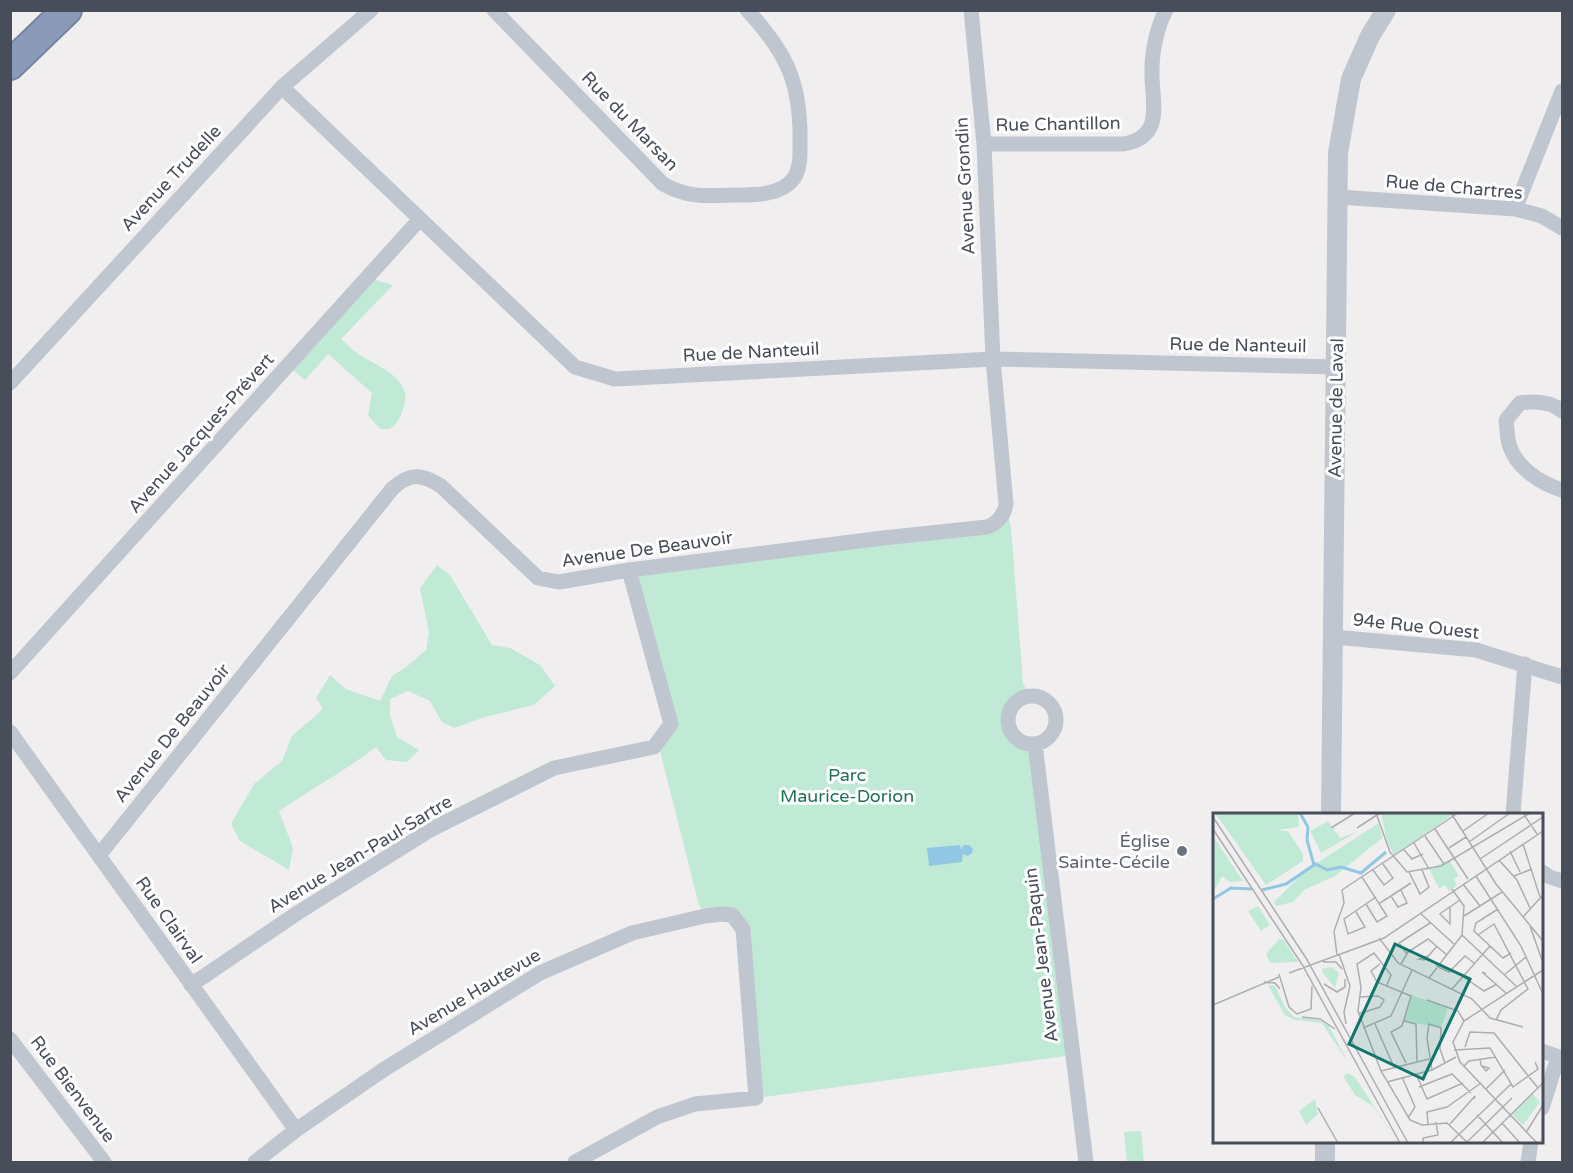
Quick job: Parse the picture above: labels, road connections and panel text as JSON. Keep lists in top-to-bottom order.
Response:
{
  "streets": {
    "street": [
      "Rue du Marsan",
      "Rue Chantillon",
      "Avenue Trudelle",
      "Avenue Grondin",
      "Rue de Chartres",
      "Rue de Nanteuil",
      "Avenue de Laval",
      "Avenue Jacques-Prévert",
      "Avenue De Beauvoir",
      "94e Rue Ouest",
      "Avenue Jean-Paul-Sartre",
      "Rue Clairval",
      "Avenue Jean-Paquin",
      "Avenue Hautevue",
      "Rue Bienvenue"
    ]
  },
  "crossings": [
    ["Rue Chantillon", "Avenue Grondin"],
    ["Avenue Trudelle", "Rue de Nanteuil"],
    ["Avenue Grondin", "Rue de Nanteuil"],
    ["Avenue Grondin", "Avenue De Beauvoir"],
    ["Rue de Chartres", "Avenue de Laval"],
    ["Rue de Nanteuil", "Avenue de Laval"],
    ["Rue de Nanteuil", "Avenue Jacques-Prévert"],
    ["Rue de Nanteuil", "Avenue De Beauvoir"],
    ["Avenue de Laval", "94e Rue Ouest"],
    ["Avenue De Beauvoir", "Avenue Jean-Paul-Sartre"],
    ["Avenue De Beauvoir", "Rue Clairval"],
    ["Avenue Jean-Paul-Sartre", "Rue Clairval"],
    ["Rue Clairval", "Avenue Hautevue"]
  ],
  "parks": ["Parc Maurice-Dorion"],
  "places": ["Église Sainte-Cécile"]
}
